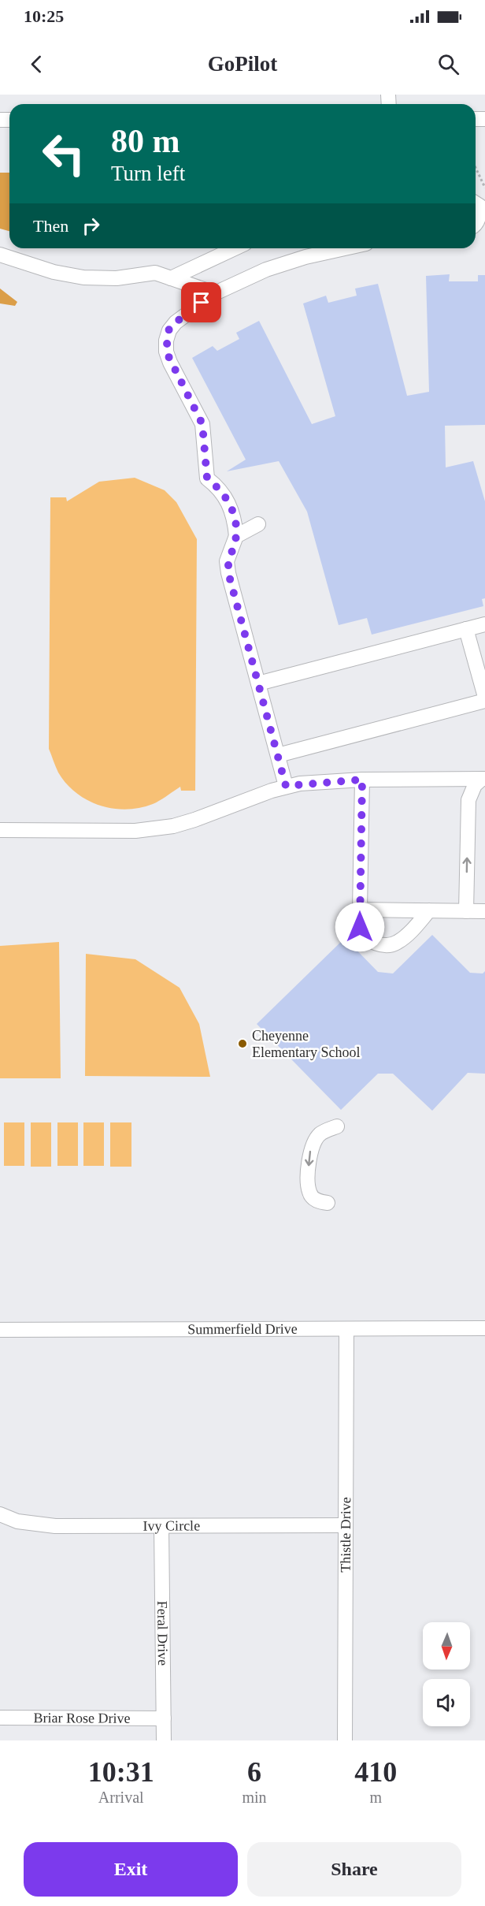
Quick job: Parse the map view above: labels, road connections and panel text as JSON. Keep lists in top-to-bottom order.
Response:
{
  "streets": {
    "street": [
      "Summerfield Drive",
      "Ivy Circle",
      "Thistle Drive",
      "Feral Drive",
      "Briar Rose Drive"
    ]
  },
  "crossings": [
    ["Summerfield Drive", "Thistle Drive"],
    ["Ivy Circle", "Thistle Drive"],
    ["Ivy Circle", "Feral Drive"],
    ["Feral Drive", "Briar Rose Drive"]
  ],
  "places": ["Cheyenne Elementary School"],
  "north": "bottom",
  "page": {
    "status": "10:25",
    "header": "GoPilot",
    "turn": ["80 m", "Turn left"],
    "then": "Then",
    "eta": [
      "10:31",
      "Arrival",
      "6",
      "min",
      "410",
      "m"
    ],
    "buttons": ["Exit", "Share"]
  }
}
